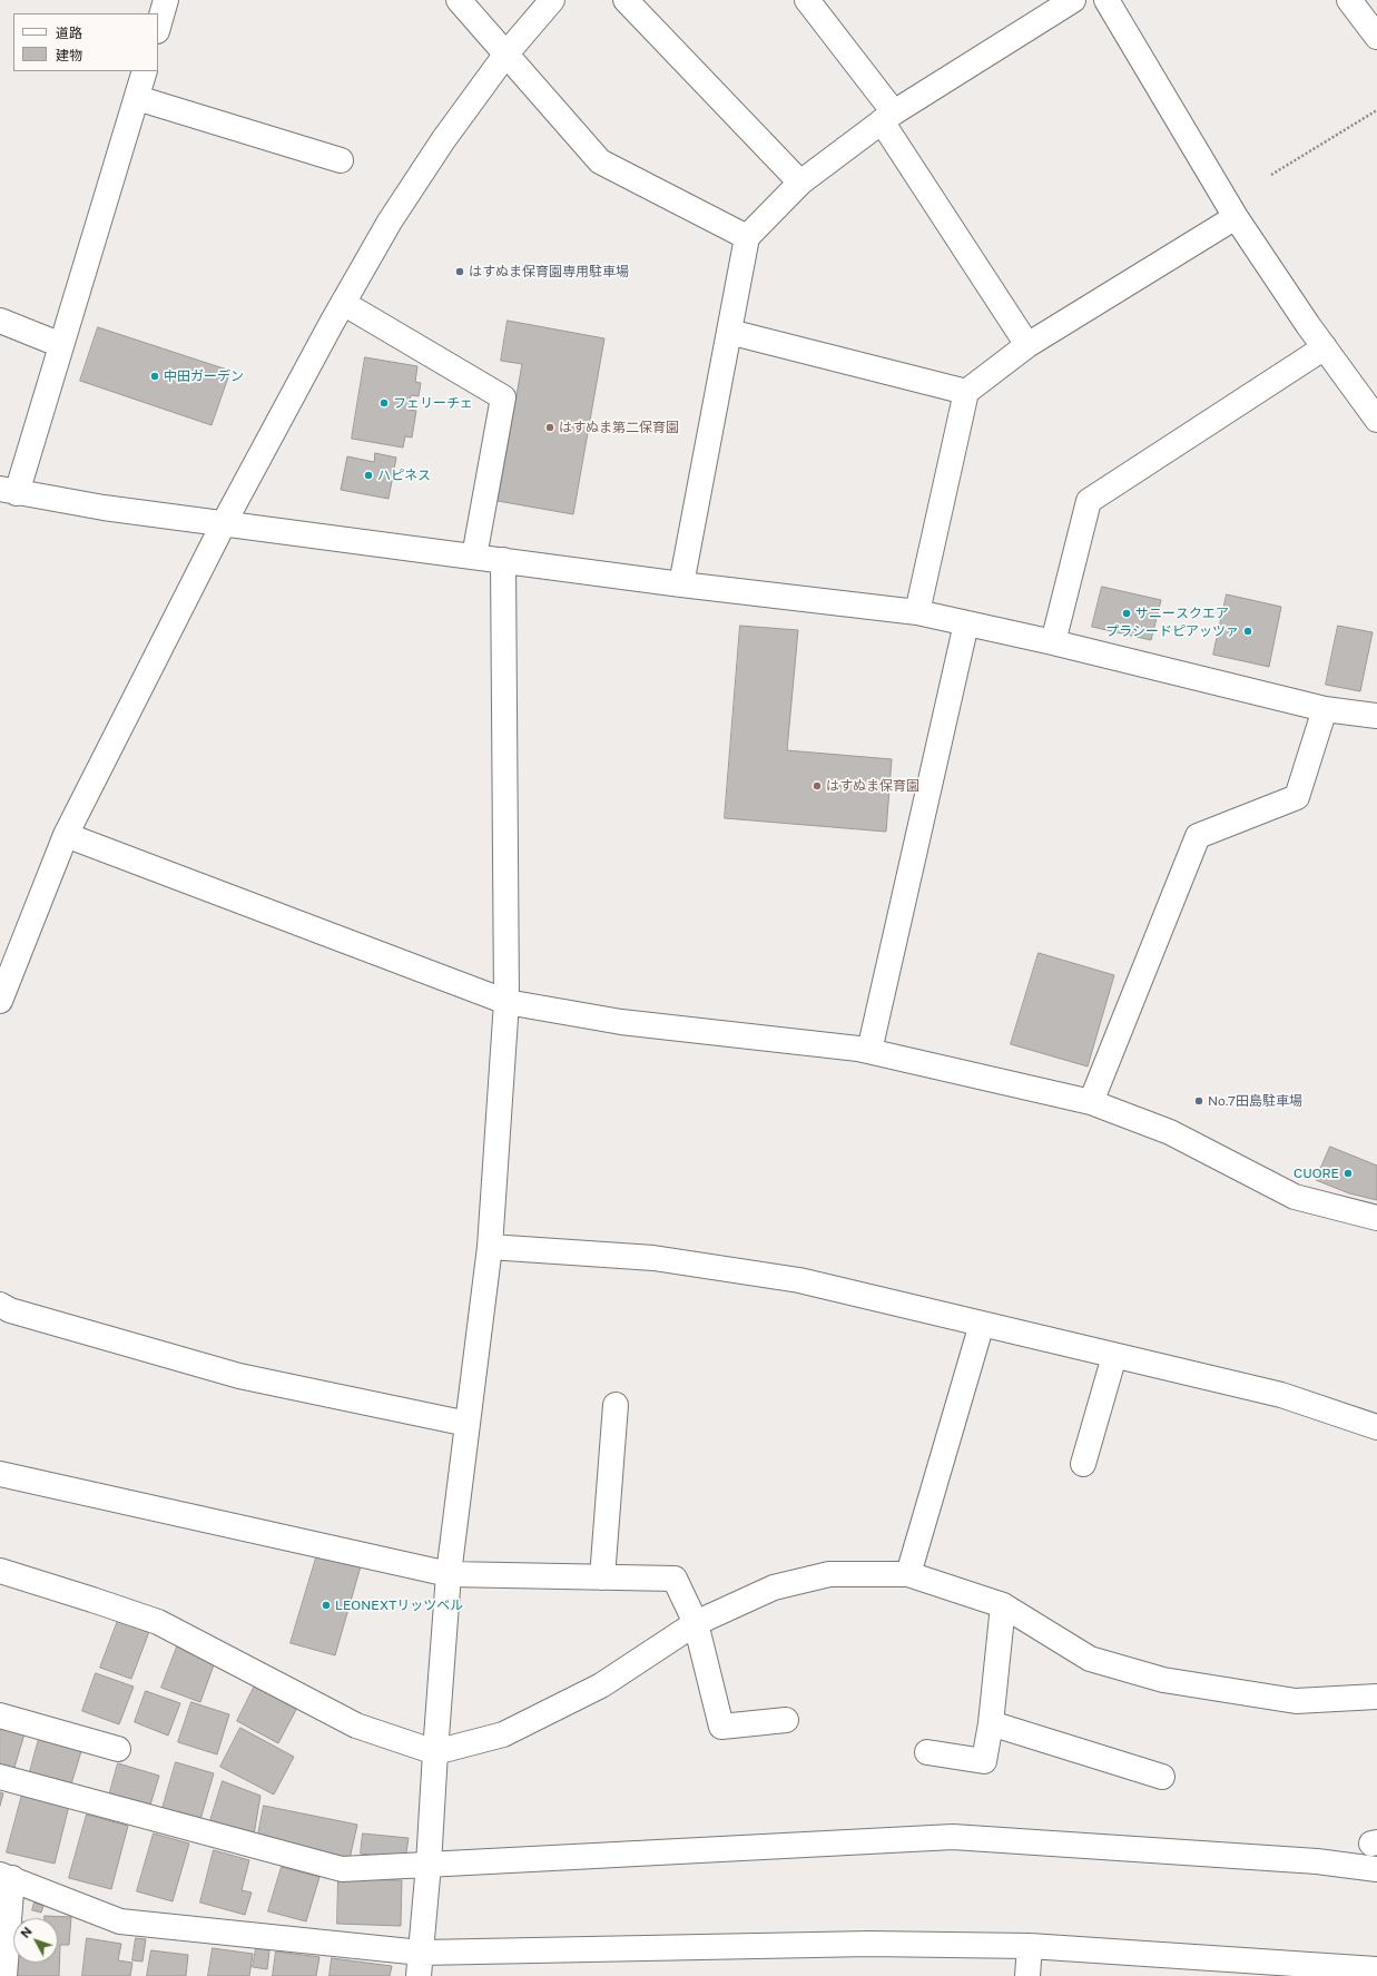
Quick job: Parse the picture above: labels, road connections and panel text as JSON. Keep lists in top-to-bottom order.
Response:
{
  "places": [
    "はすぬま保育園専用駐車場",
    "中田ガーデン",
    "フェリーチェ",
    "はすぬま第二保育園",
    "ハピネス",
    "サニースクエア",
    "プラシードピアッツァ",
    "はすぬま保育園",
    "No.7田島駐車場",
    "CUORE",
    "LEONEXTリッツベル"
  ],
  "legend": ["道路", "建物"],
  "north": "top left"
}
